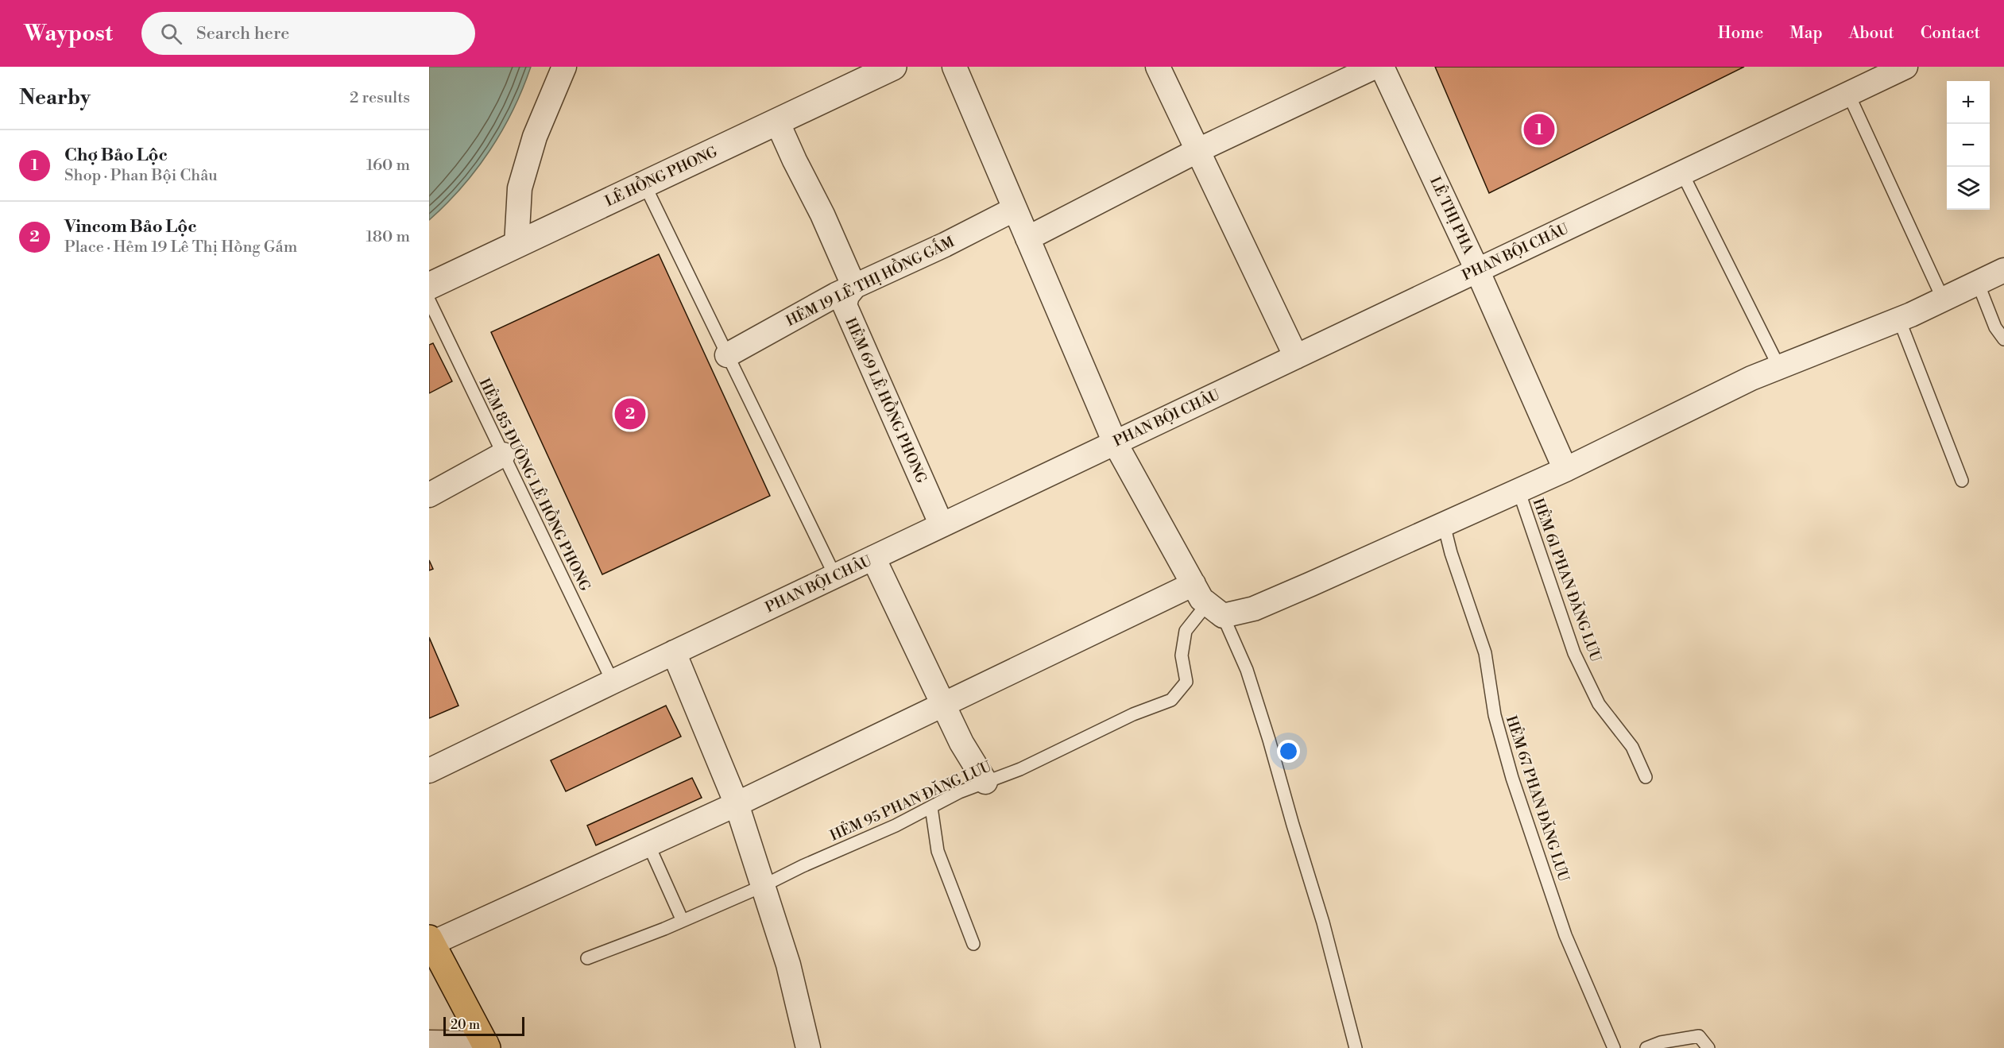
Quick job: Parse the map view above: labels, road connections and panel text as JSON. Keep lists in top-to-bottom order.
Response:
{
  "streets": {
    "street": [
      "LÊ HỒNG PHONG",
      "LÊ THỊ PHA",
      "PHAN BỘI CHÂU",
      "HẺM 19 LÊ THỊ HỒNG GẤM",
      "HẺM 69 LÊ HỒNG PHONG"
    ],
    "lane": [
      "HẺM 85 ĐƯỜNG LÊ HỒNG PHONG",
      "HẺM 61 PHAN ĐĂNG LƯU",
      "HẺM 67 PHAN ĐĂNG LƯU",
      "HẺM 95 PHAN ĐĂNG LƯU"
    ]
  },
  "crossings": [
    ["LÊ THỊ PHA", "PHAN BỘI CHÂU"],
    ["PHAN BỘI CHÂU", "HẺM 69 LÊ HỒNG PHONG"],
    ["PHAN BỘI CHÂU", "HẺM 85 ĐƯỜNG LÊ HỒNG PHONG"],
    ["HẺM 19 LÊ THỊ HỒNG GẤM", "HẺM 69 LÊ HỒNG PHONG"]
  ],
  "scale_bar": "20 m",
  "page": {
    "header": "Waypost",
    "search": "Search here",
    "nav": [
      "Home",
      "Map",
      "About",
      "Contact"
    ],
    "heading": ["Nearby", "2 results"],
    "map_buttons": ["+", "−"],
    "pins": ["1", "2"],
    "list": [
      {
        "mark": "1",
        "name": "Chợ Bảo Lộc",
        "note": "Shop · Phan Bội Châu",
        "value": "160 m"
      },
      {
        "mark": "2",
        "name": "Vincom Bảo Lộc",
        "note": "Place · Hẻm 19 Lê Thị Hồng Gấm",
        "value": "180 m"
      }
    ],
    "scale": "20 m"
  }
}
